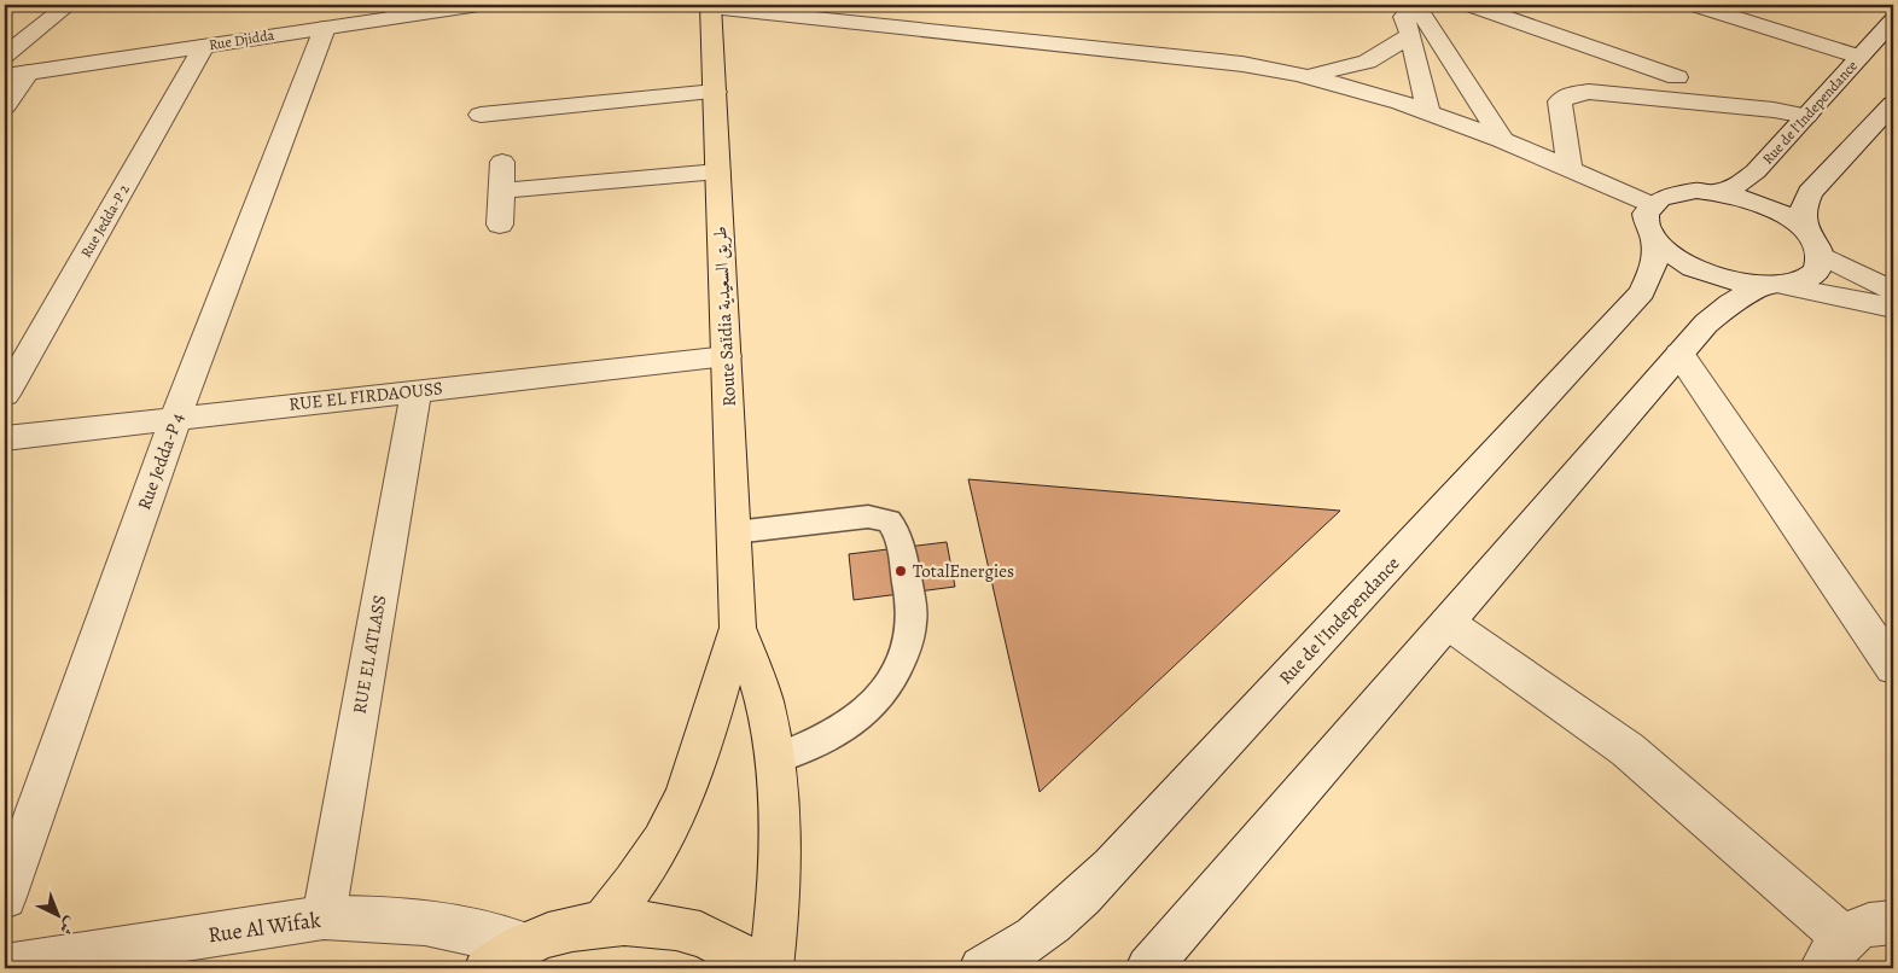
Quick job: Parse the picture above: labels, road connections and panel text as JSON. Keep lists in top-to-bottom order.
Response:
{
  "streets": {
    "highway": ["Route Saïdia طريق السعيدية"],
    "street": [
      "Rue Djidda",
      "Rue de l'Independance",
      "Rue Jedda-P 2",
      "RUE EL FIRDAOUSS",
      "Rue Jedda-P 4",
      "RUE EL ATLASS",
      "Rue Al Wifak"
    ]
  },
  "crossings": [
    ["Rue Djidda", "Rue Jedda-P 2"],
    ["Rue Djidda", "Rue Jedda-P 4"],
    ["Route Saïdia طريق السعيدية", "RUE EL FIRDAOUSS"],
    ["RUE EL FIRDAOUSS", "Rue Jedda-P 4"],
    ["RUE EL FIRDAOUSS", "RUE EL ATLASS"],
    ["RUE EL ATLASS", "Rue Al Wifak"]
  ],
  "places": ["TotalEnergies"],
  "north": "bottom right"
}
